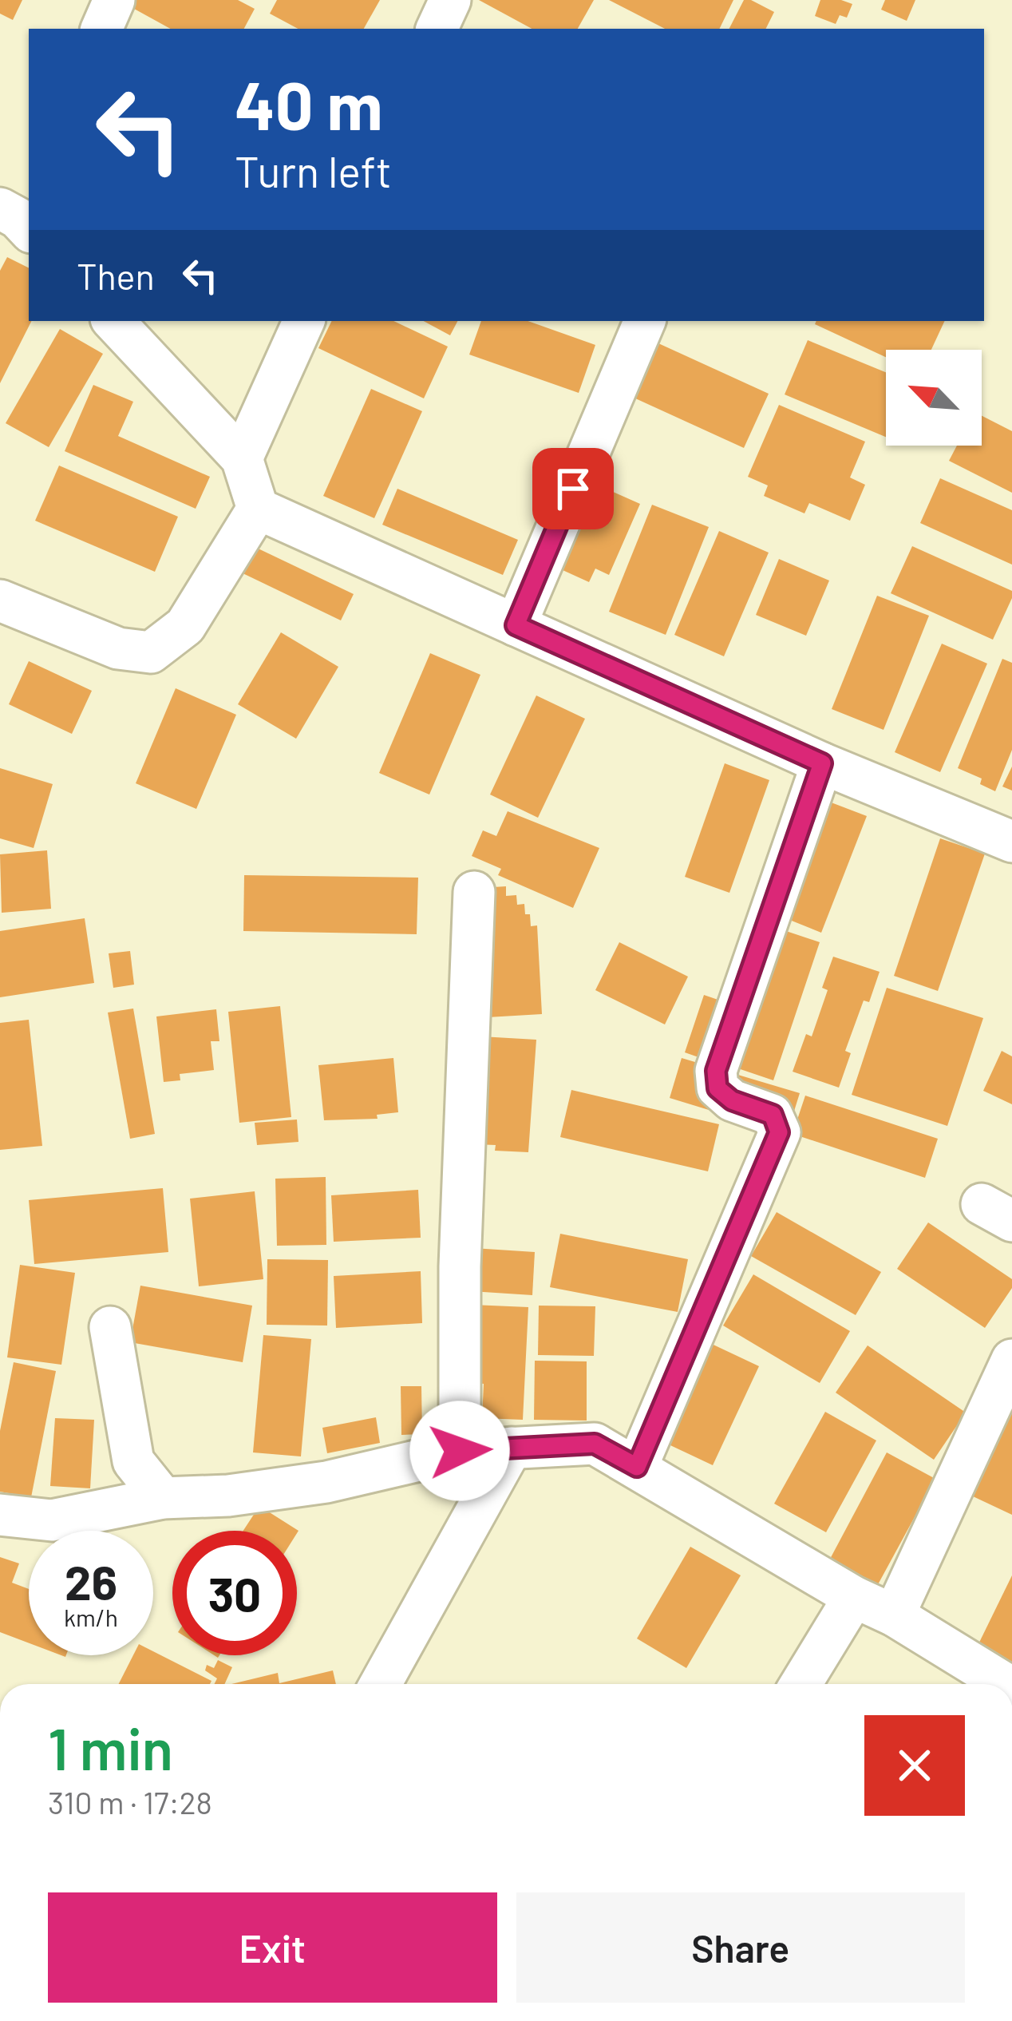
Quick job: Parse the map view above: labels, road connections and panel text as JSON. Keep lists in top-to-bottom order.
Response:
{
  "north": "top left",
  "page": {
    "turn": ["40 m", "Turn left"],
    "then": "Then",
    "speed": "26 km/h",
    "limit": "30",
    "heading": ["1 min", "310 m · 17:28"],
    "buttons": ["Exit", "Share"]
  }
}
